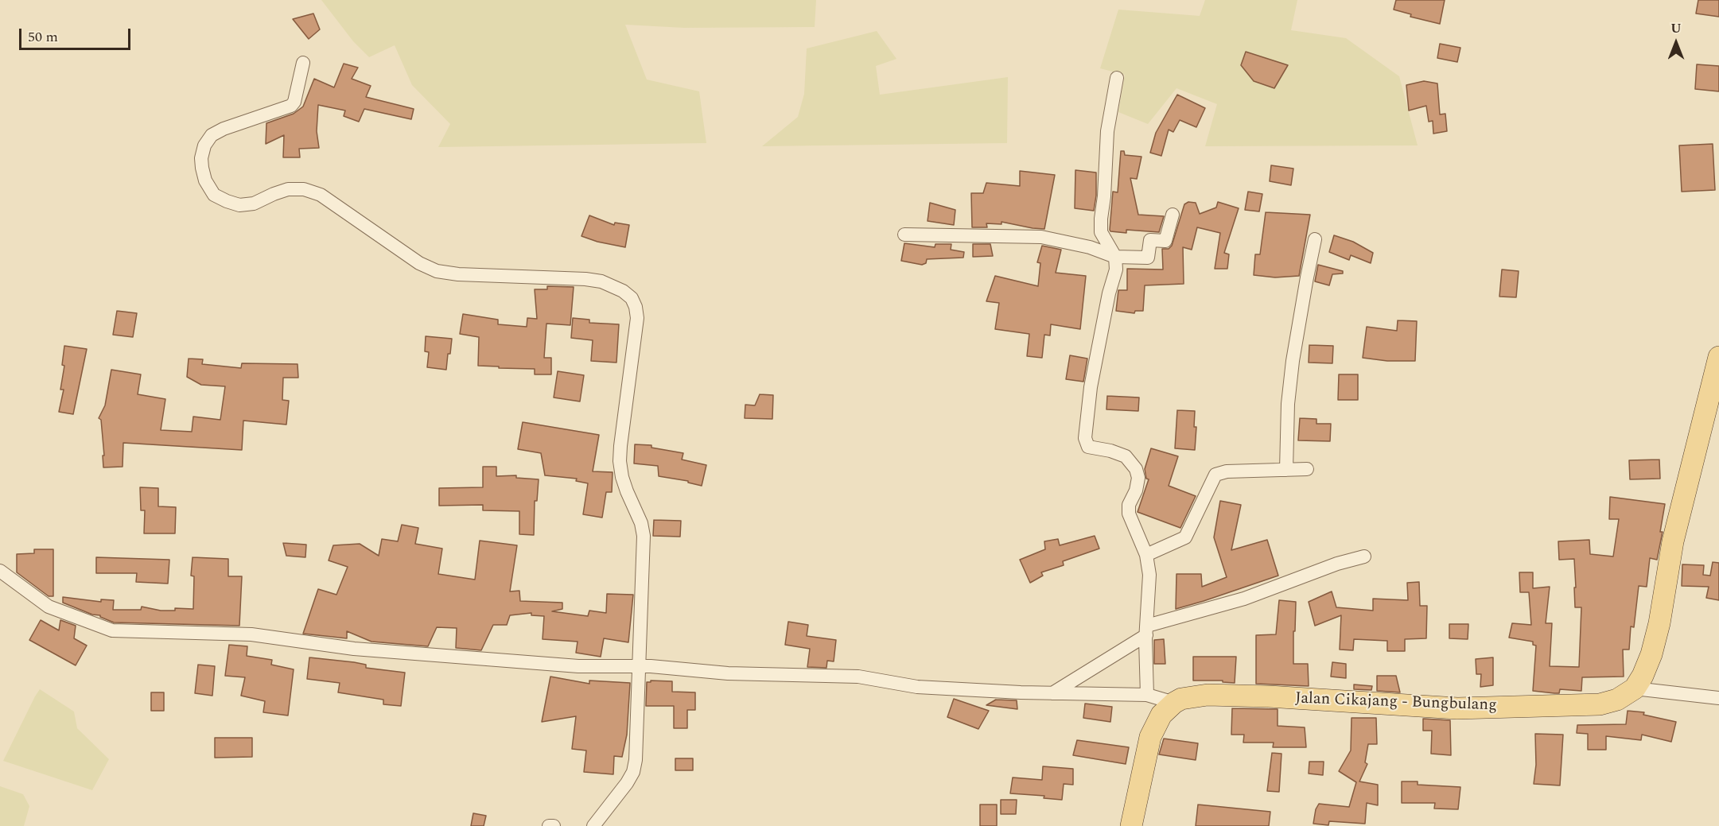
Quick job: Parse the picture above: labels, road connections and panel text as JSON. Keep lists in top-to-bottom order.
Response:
{
  "streets": {
    "main road": ["Jalan Cikajang - Bungbulang"]
  },
  "scale_bar": "50 m",
  "north": "top"
}
